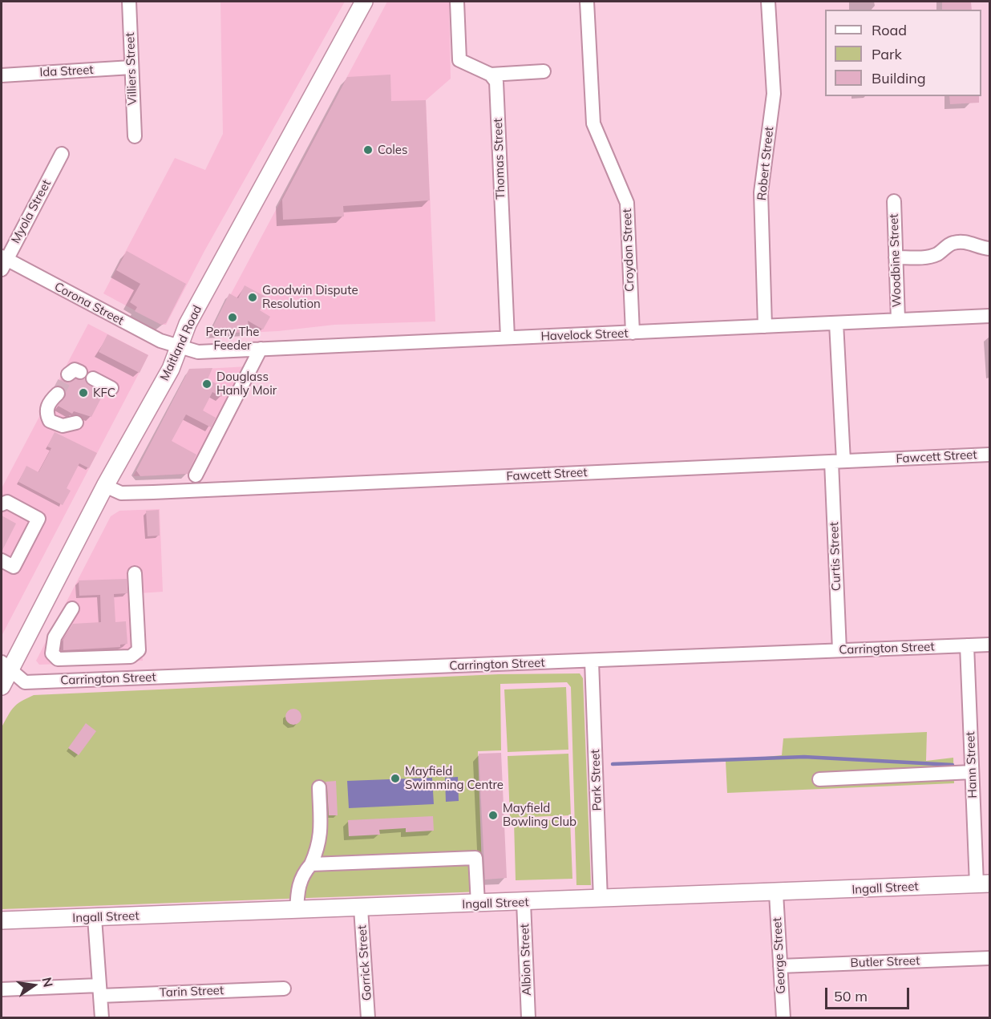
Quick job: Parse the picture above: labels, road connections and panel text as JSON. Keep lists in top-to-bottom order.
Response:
{
  "streets": {
    "main road": ["Maitland Road", "Ingall Street"],
    "street": [
      "Villiers Street",
      "Ida Street",
      "Thomas Street",
      "Robert Street",
      "Myola Street",
      "Croydon Street",
      "Woodbine Street",
      "Corona Street",
      "Havelock Street",
      "Fawcett Street",
      "Curtis Street",
      "Carrington Street",
      "Hann Street",
      "Park Street",
      "George Street",
      "Albion Street",
      "Butler Street",
      "Gorrick Street",
      "Tarin Street"
    ]
  },
  "crossings": [
    ["Villiers Street", "Ida Street"],
    ["Thomas Street", "Havelock Street"],
    ["Robert Street", "Havelock Street"],
    ["Myola Street", "Corona Street"],
    ["Croydon Street", "Havelock Street"],
    ["Woodbine Street", "Havelock Street"],
    ["Corona Street", "Havelock Street"],
    ["Corona Street", "Maitland Road"],
    ["Havelock Street", "Maitland Road"],
    ["Havelock Street", "Curtis Street"],
    ["Maitland Road", "Fawcett Street"],
    ["Maitland Road", "Carrington Street"],
    ["Fawcett Street", "Curtis Street"],
    ["Curtis Street", "Carrington Street"],
    ["Carrington Street", "Hann Street"],
    ["Carrington Street", "Park Street"],
    ["Hann Street", "Ingall Street"],
    ["Park Street", "Ingall Street"],
    ["Ingall Street", "George Street"],
    ["Ingall Street", "Albion Street"],
    ["Ingall Street", "Gorrick Street"],
    ["George Street", "Butler Street"]
  ],
  "places": [
    "Coles",
    "Goodwin Dispute Resolution",
    "Perry The Feeder",
    "Douglass Hanly Moir",
    "KFC",
    "Mayfield Swimming Centre",
    "Mayfield Bowling Club"
  ],
  "legend": ["Road", "Park", "Building"],
  "scale_bar": "50 m",
  "north": "right"
}
